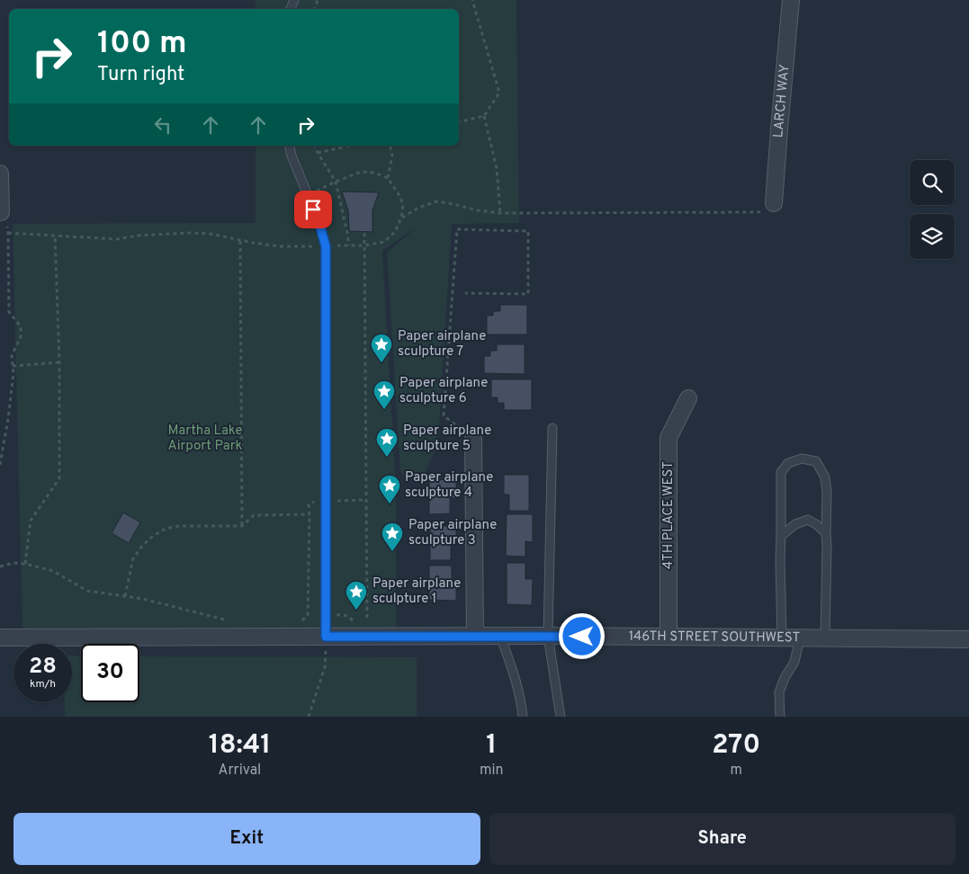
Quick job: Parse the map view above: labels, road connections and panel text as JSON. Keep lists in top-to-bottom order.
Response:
{
  "streets": {
    "street": ["LARCH WAY", "4TH PLACE WEST", "146TH STREET SOUTHWEST"]
  },
  "crossings": [
    ["4TH PLACE WEST", "146TH STREET SOUTHWEST"]
  ],
  "parks": ["Martha Lake Airport Park"],
  "places": {
    "place": [
      "Paper airplane sculpture 7",
      "Paper airplane sculpture 6",
      "Paper airplane sculpture 5",
      "Paper airplane sculpture 4",
      "Paper airplane sculpture 3",
      "Paper airplane sculpture 1"
    ]
  },
  "page": {
    "turn": ["100 m", "Turn right"],
    "speed": "28 km/h",
    "limit": "30",
    "eta": [
      "18:41",
      "Arrival",
      "1",
      "min",
      "270",
      "m"
    ],
    "buttons": ["Exit", "Share"]
  }
}
